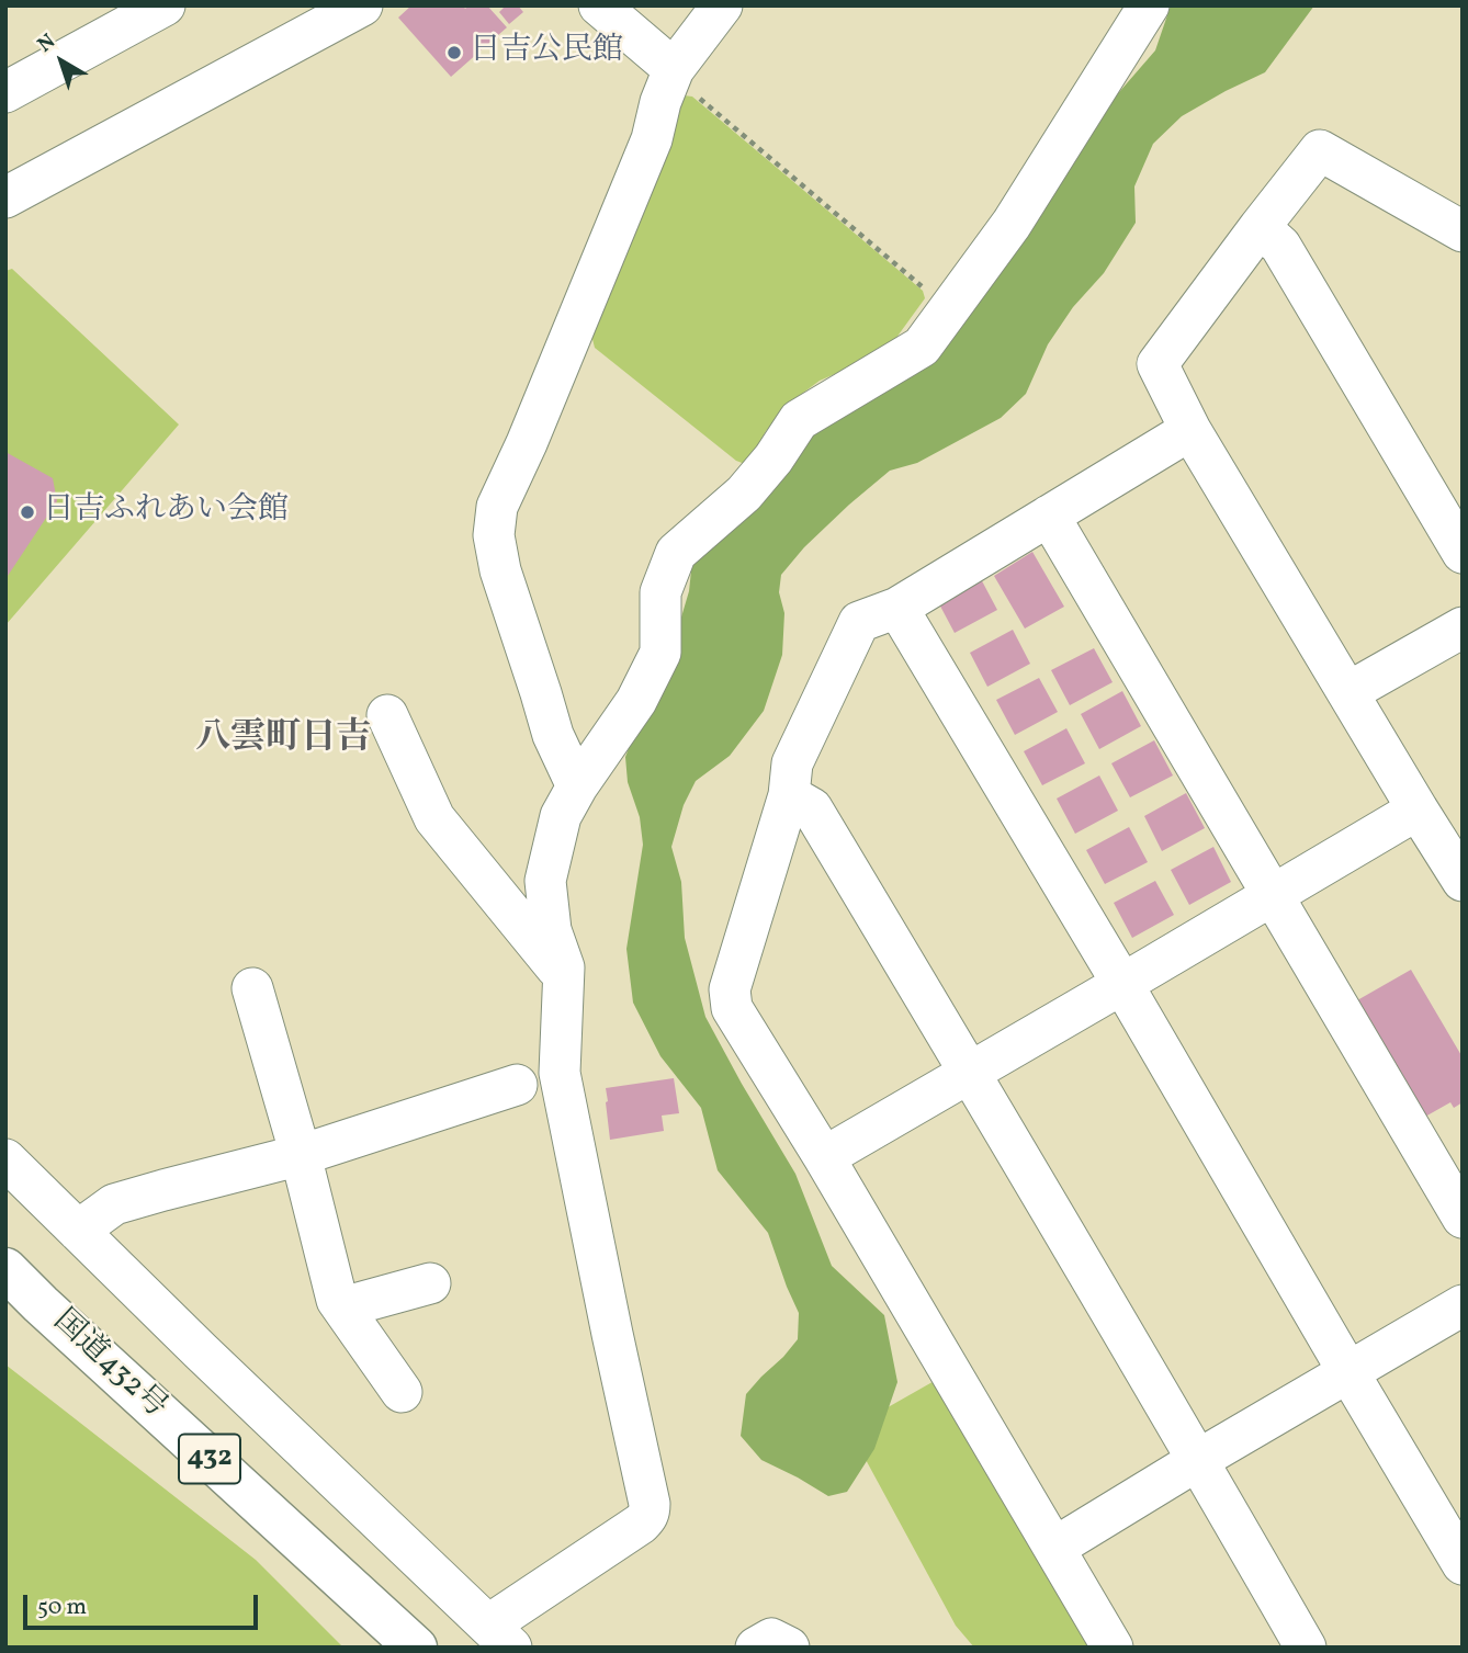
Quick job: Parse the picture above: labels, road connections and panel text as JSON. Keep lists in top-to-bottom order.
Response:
{
  "streets": {
    "highway": ["国道432号", "432"]
  },
  "districts": ["八雲町日吉"],
  "places": ["日吉公民館", "日吉ふれあい会館"],
  "scale_bar": "50 m",
  "north": "top left"
}
